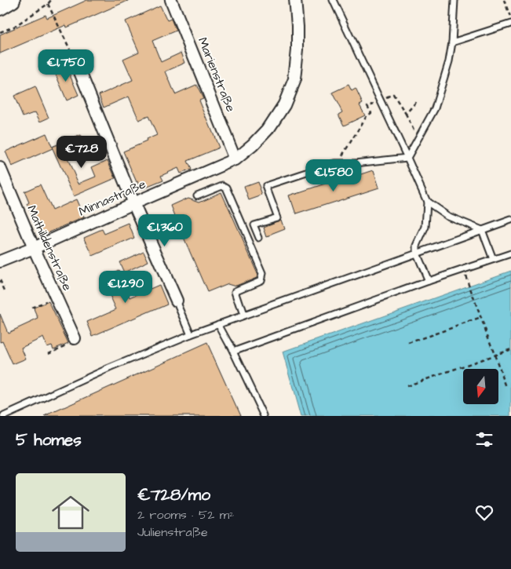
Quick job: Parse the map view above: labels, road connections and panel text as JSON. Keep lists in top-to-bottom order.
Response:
{
  "streets": {
    "street": ["Marienstraße", "Minnastraße", "Mathildenstraße"]
  },
  "crossings": [
    ["Marienstraße", "Minnastraße"],
    ["Minnastraße", "Mathildenstraße"]
  ],
  "north": "bottom",
  "page": {
    "price": [
      "€1,750",
      "€728",
      "€1,580",
      "€1,360",
      "€1,290"
    ],
    "heading": "5 homes",
    "list": [
      {
        "name": "€728/mo",
        "note": "2 rooms · 52 m² · Julienstraße"
      }
    ]
  }
}
